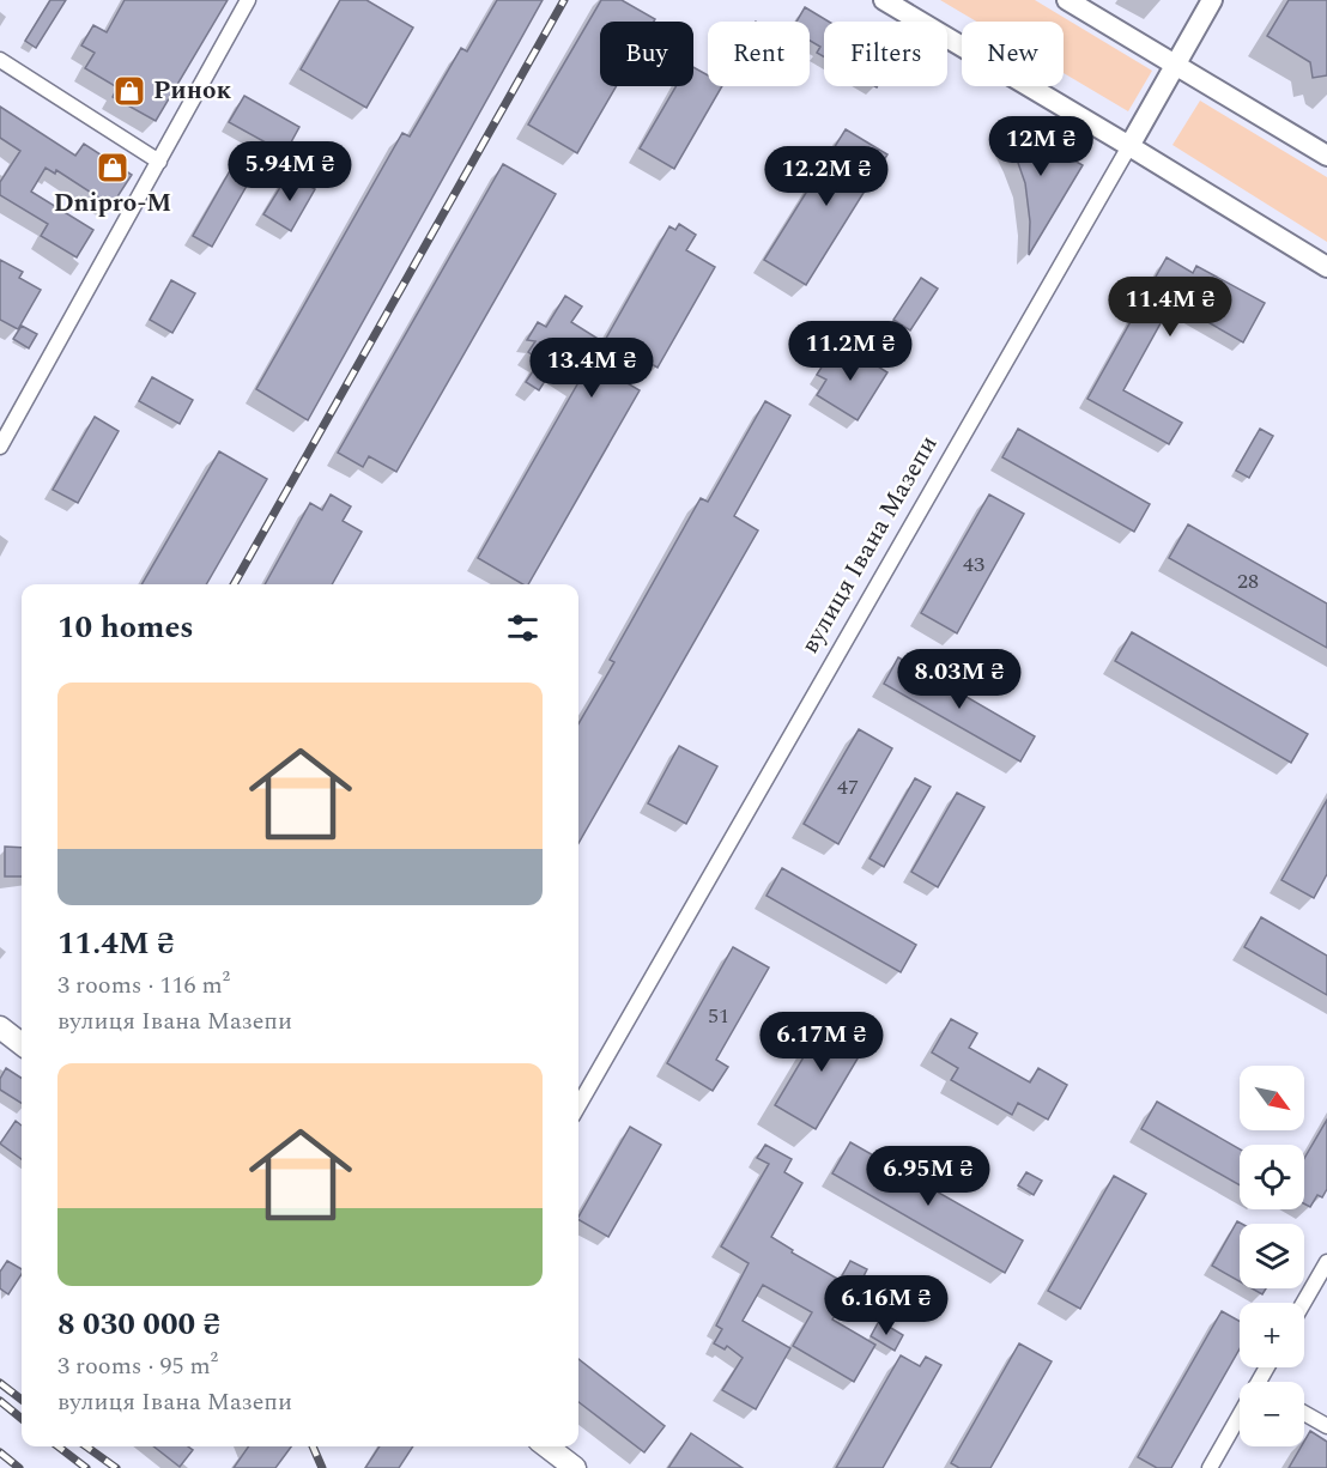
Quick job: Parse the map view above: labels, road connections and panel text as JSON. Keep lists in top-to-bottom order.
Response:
{
  "streets": {
    "main road": ["вулиця Івана Мазепи"]
  },
  "places": {
    "shop": ["Ринок", "Dnipro-M"]
  },
  "house_numbers": [
    "43",
    "28",
    "47",
    "51"
  ],
  "north": "bottom right",
  "page": {
    "chip": [
      "Buy",
      "Rent",
      "Filters",
      "New"
    ],
    "price": [
      "12M ₴",
      "5.94M ₴",
      "12.2M ₴",
      "11.4M ₴",
      "11.2M ₴",
      "13.4M ₴",
      "8.03M ₴",
      "6.17M ₴",
      "6.95M ₴",
      "6.16M ₴"
    ],
    "heading": "10 homes",
    "list": [
      {
        "name": "11.4M ₴",
        "note": "3 rooms · 116 m² · вулиця Івана Мазепи"
      },
      {
        "name": "8 030 000 ₴",
        "note": "3 rooms · 95 m² · вулиця Івана Мазепи"
      }
    ],
    "map_buttons": ["+", "−"]
  }
}
